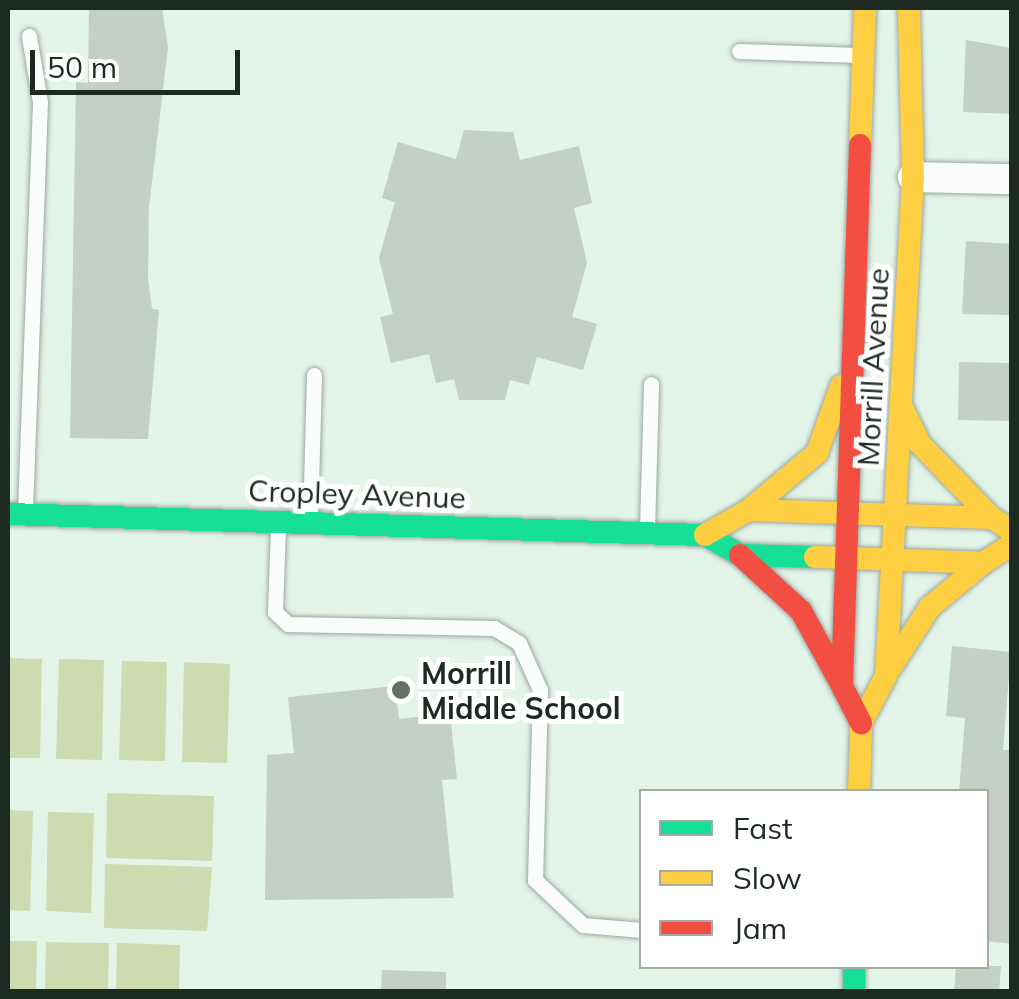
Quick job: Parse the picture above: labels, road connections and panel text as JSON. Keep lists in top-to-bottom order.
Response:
{
  "streets": {
    "street": ["Morrill Avenue", "Cropley Avenue"]
  },
  "crossings": [
    ["Morrill Avenue", "Cropley Avenue"]
  ],
  "places": ["Morrill Middle School"],
  "legend": ["Fast", "Slow", "Jam"],
  "scale_bar": "50 m"
}
